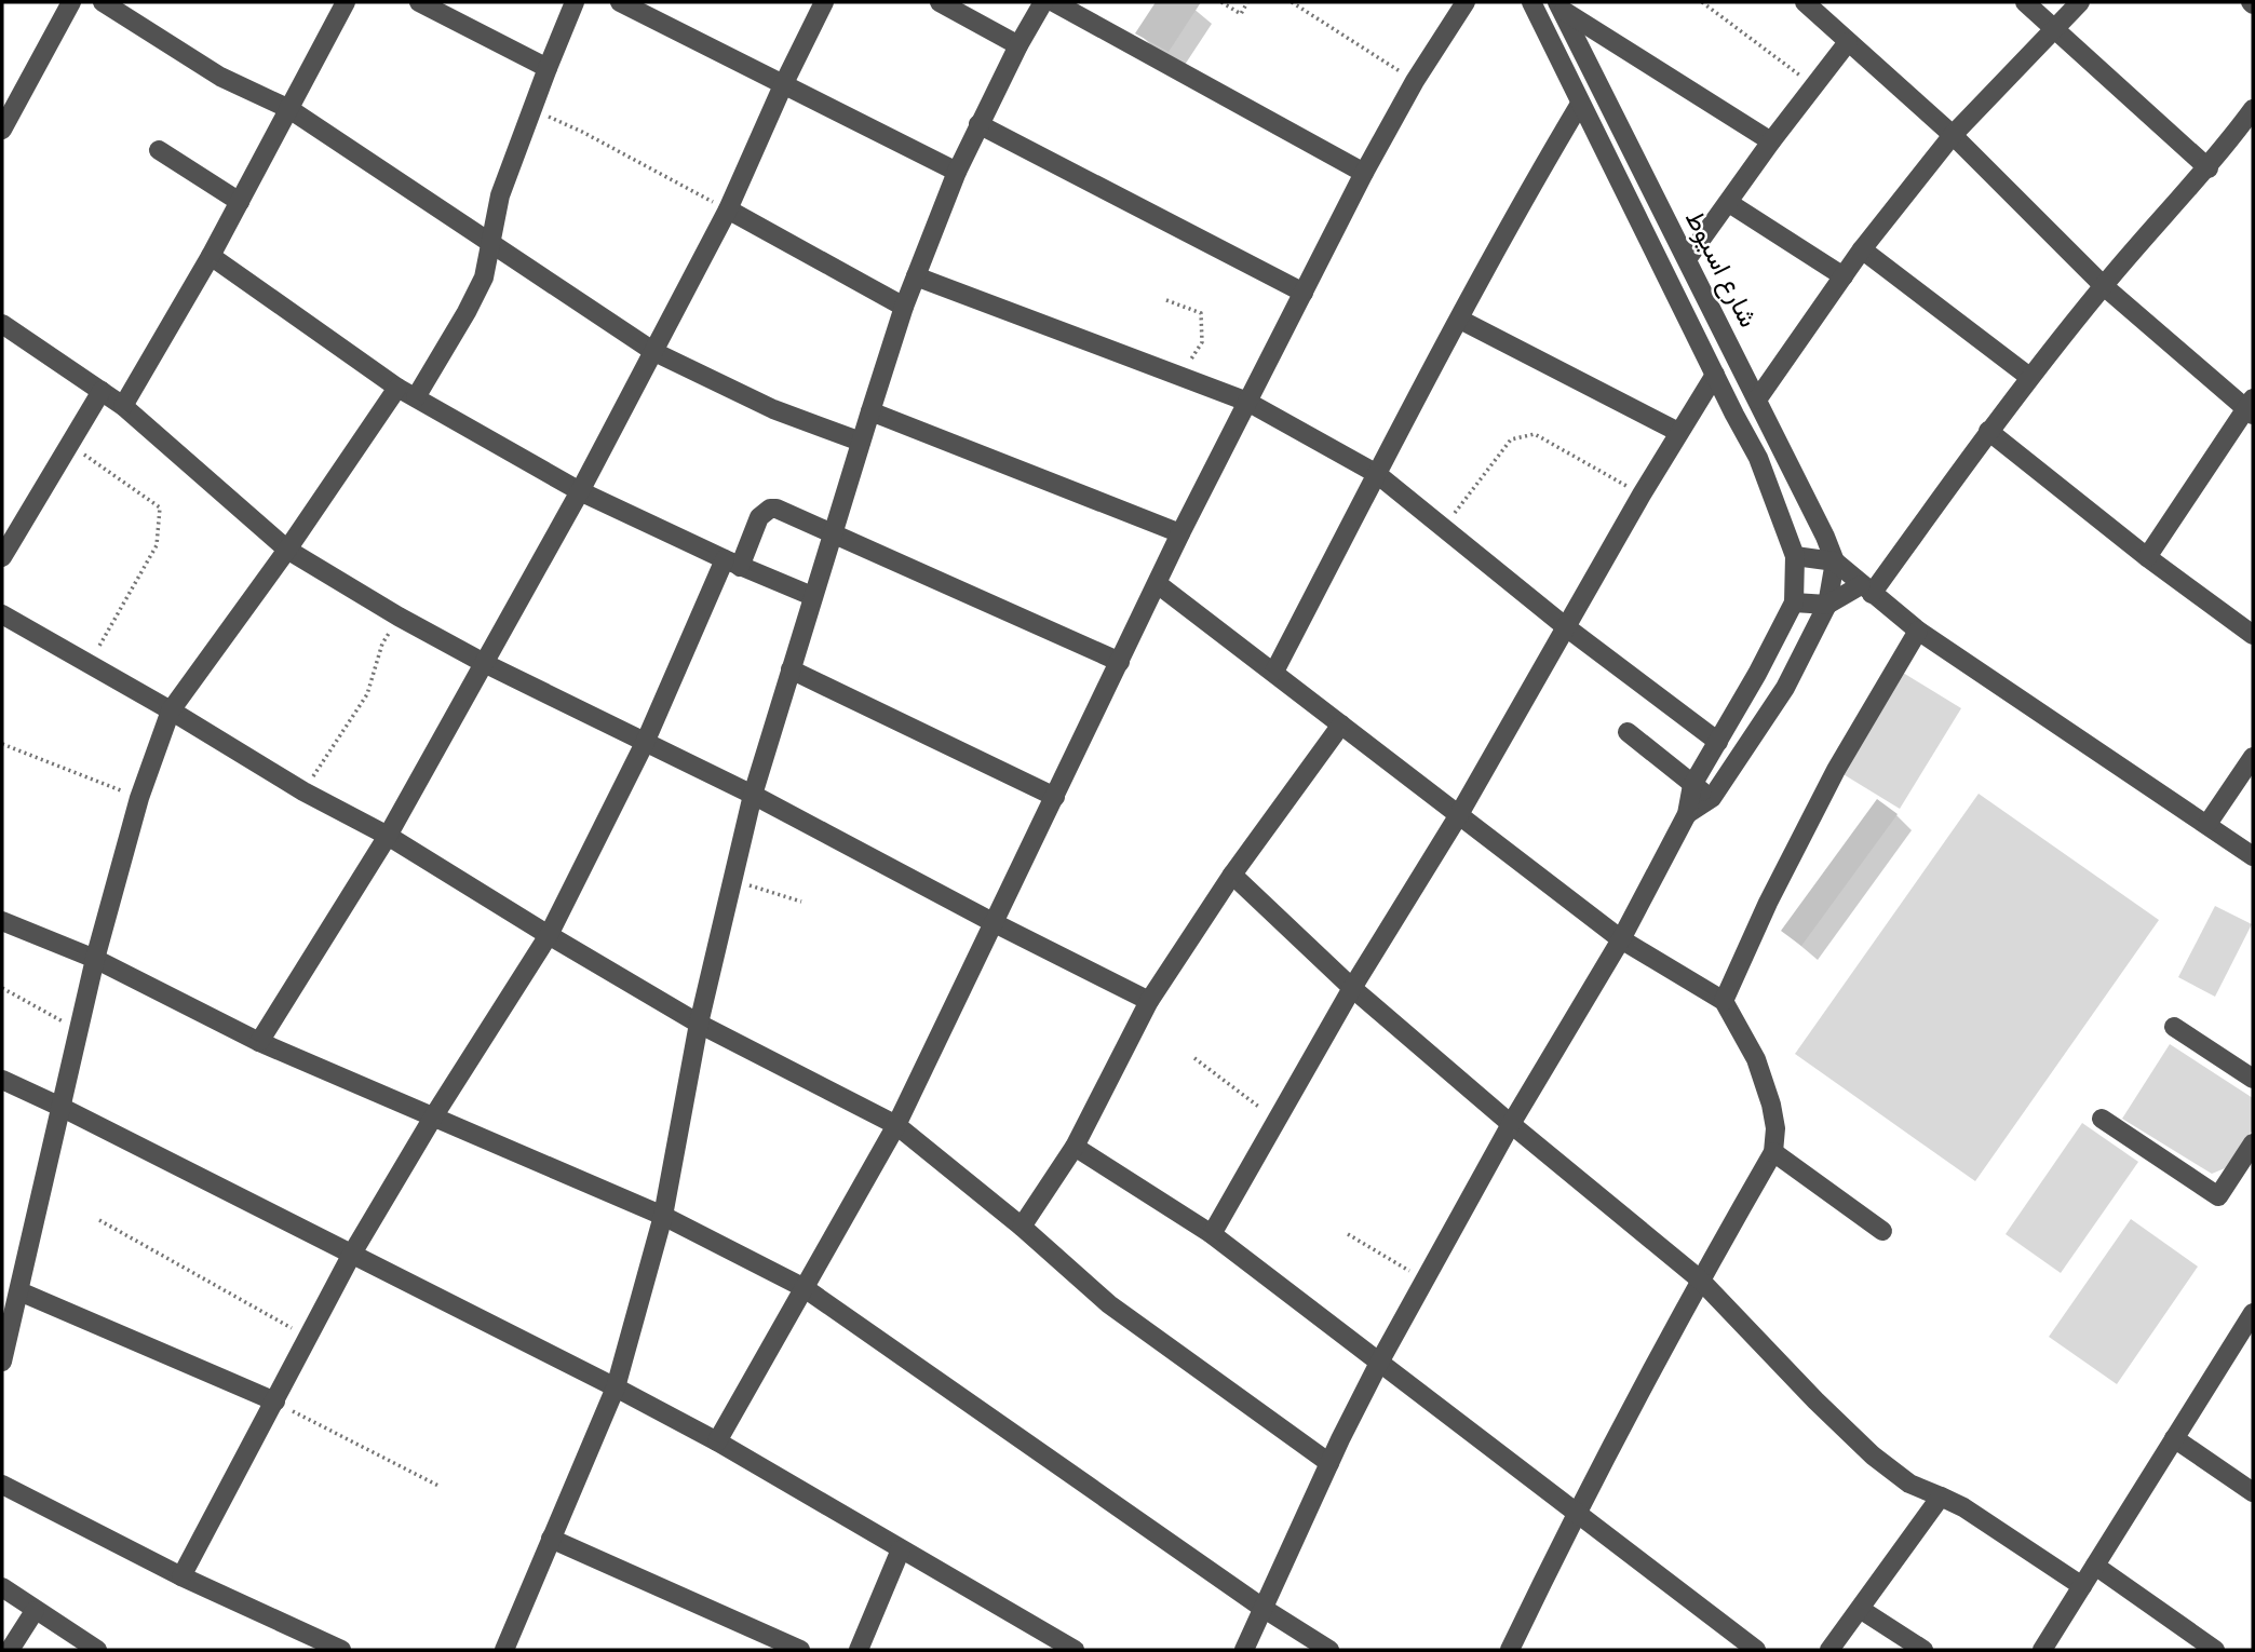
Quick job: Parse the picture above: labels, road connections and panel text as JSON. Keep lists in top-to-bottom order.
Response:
{
  "streets": {
    "street": ["شارع اسيوط"]
  }
}
